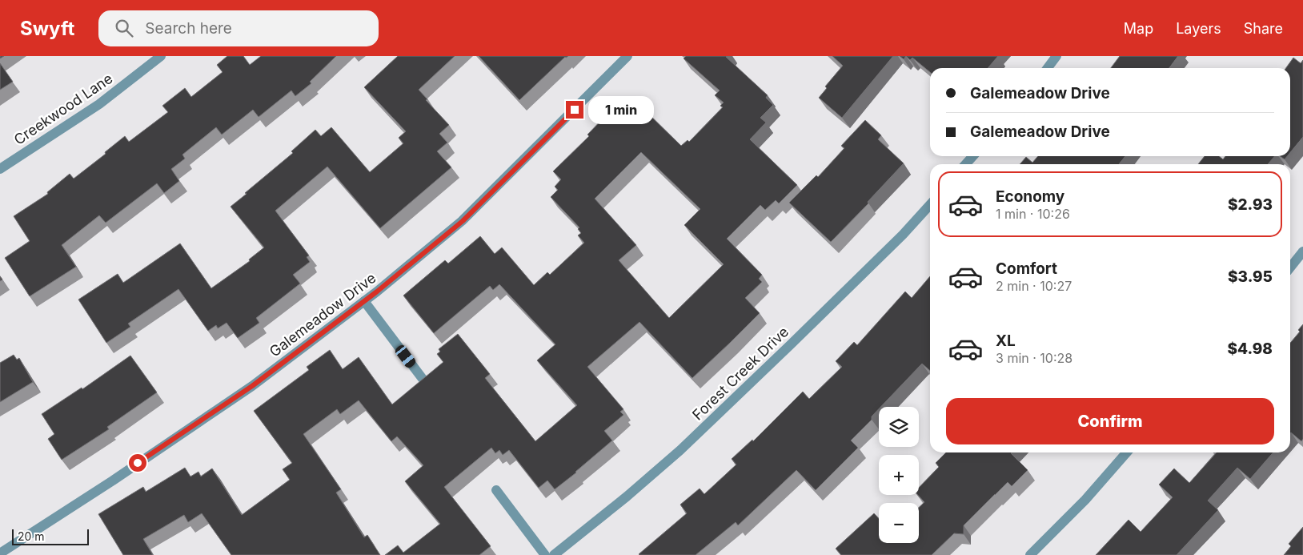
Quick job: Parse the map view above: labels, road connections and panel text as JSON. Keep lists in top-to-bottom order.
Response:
{
  "streets": {
    "street": ["Creekwood Lane", "Galemeadow Drive", "Forest Creek Drive"]
  },
  "scale_bar": "20 m",
  "page": {
    "header": "Swyft",
    "search": "Search here",
    "nav": ["Map", "Layers", "Share"],
    "banner": ["Galemeadow Drive", "Galemeadow Drive"],
    "bubble": "1 min",
    "list": [
      {
        "name": "Economy",
        "note": "1 min · 10:26",
        "value": "$2.93"
      },
      {
        "name": "Comfort",
        "note": "2 min · 10:27",
        "value": "$3.95"
      },
      {
        "name": "XL",
        "note": "3 min · 10:28",
        "value": "$4.98"
      }
    ],
    "buttons": "Confirm",
    "map_buttons": ["+", "−"],
    "scale": "20 m"
  }
}
